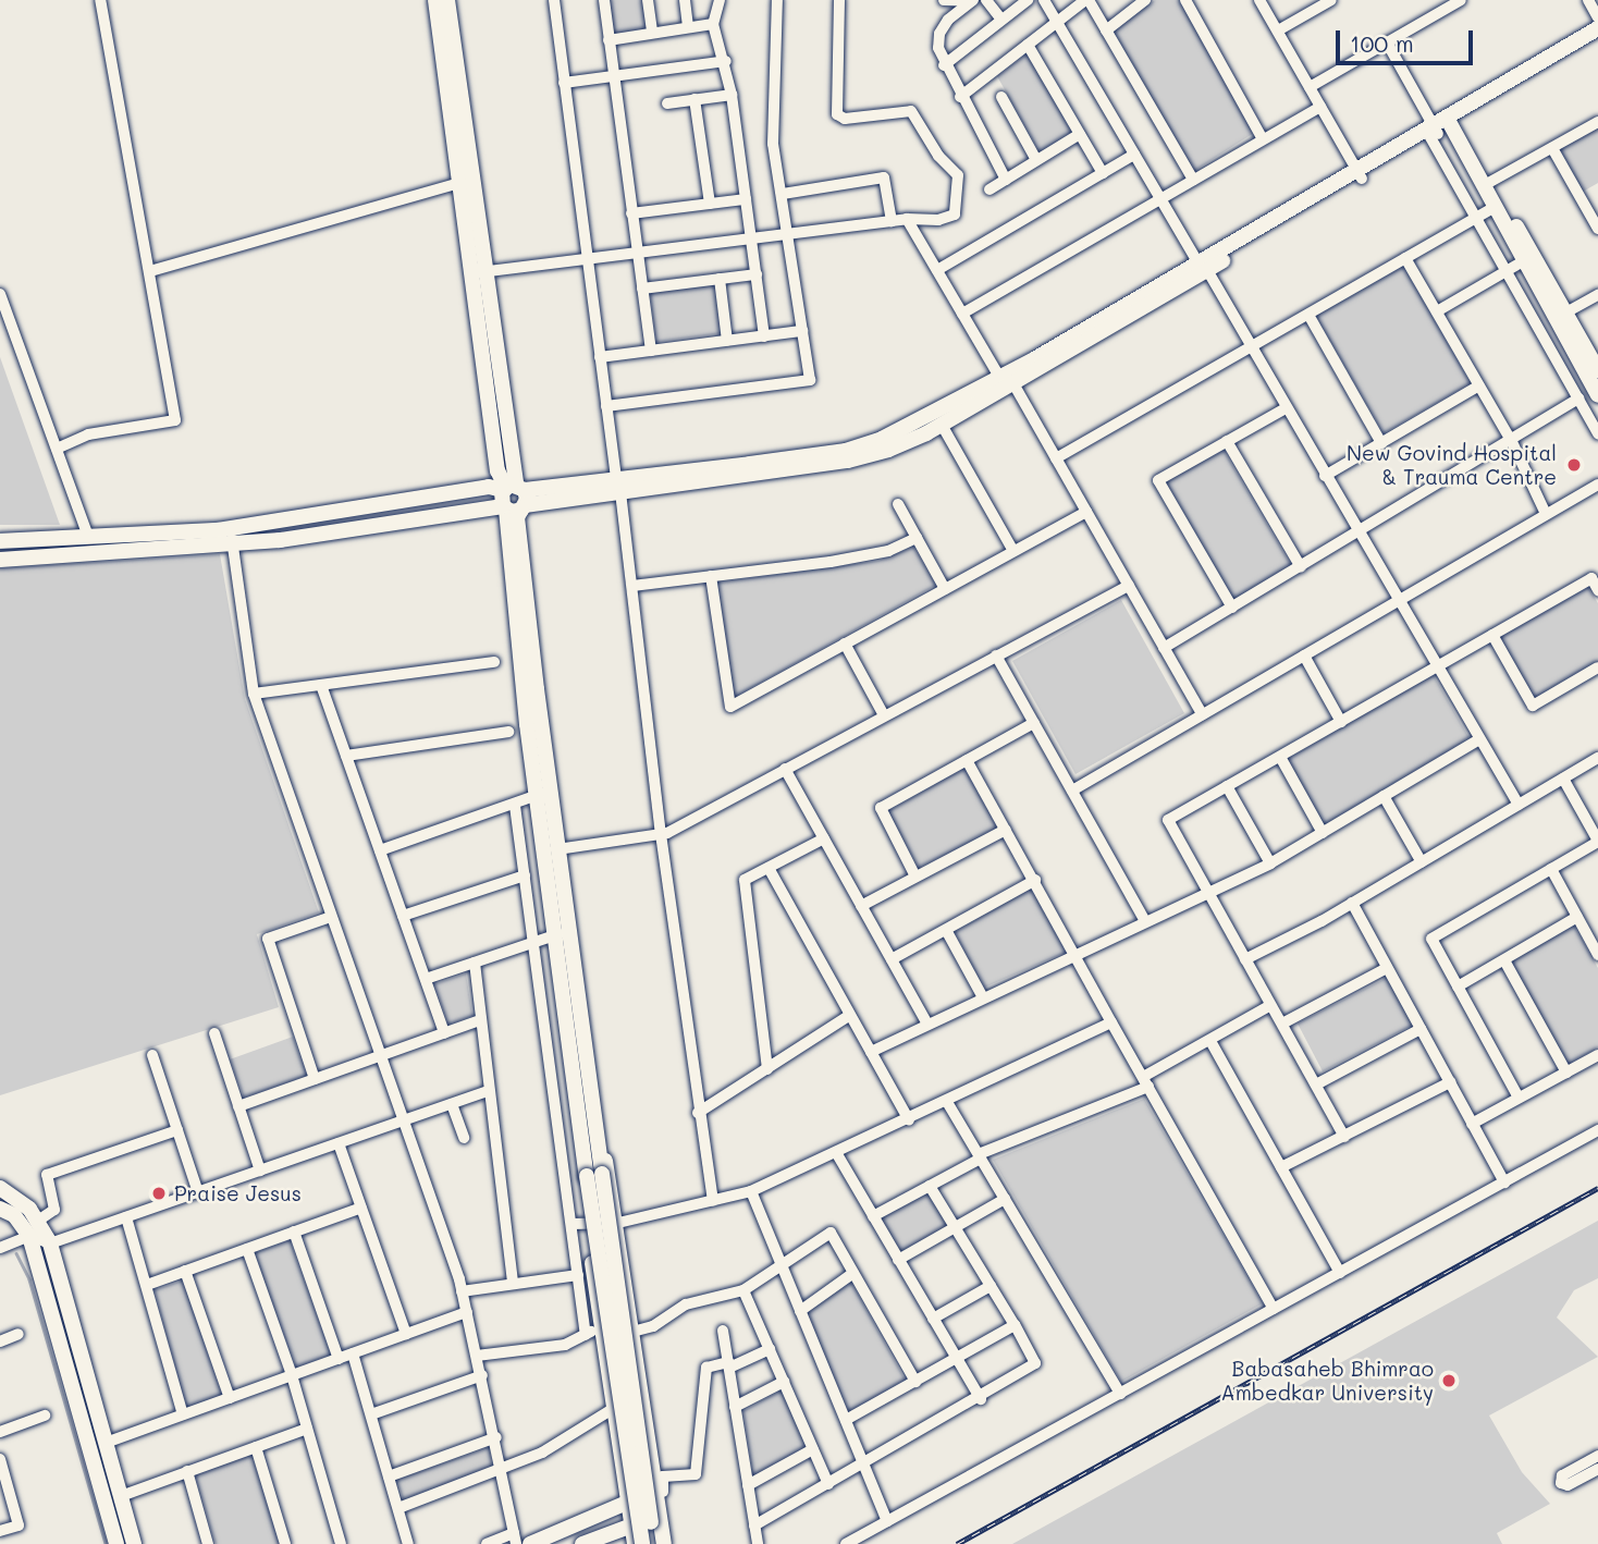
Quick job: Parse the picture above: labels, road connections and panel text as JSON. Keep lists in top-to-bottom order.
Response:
{
  "places": ["New Govind Hospital & Trauma Centre", "Praise Jesus", "Babasaheb Bhimrao Ambedkar University"],
  "scale_bar": "100 m"
}
